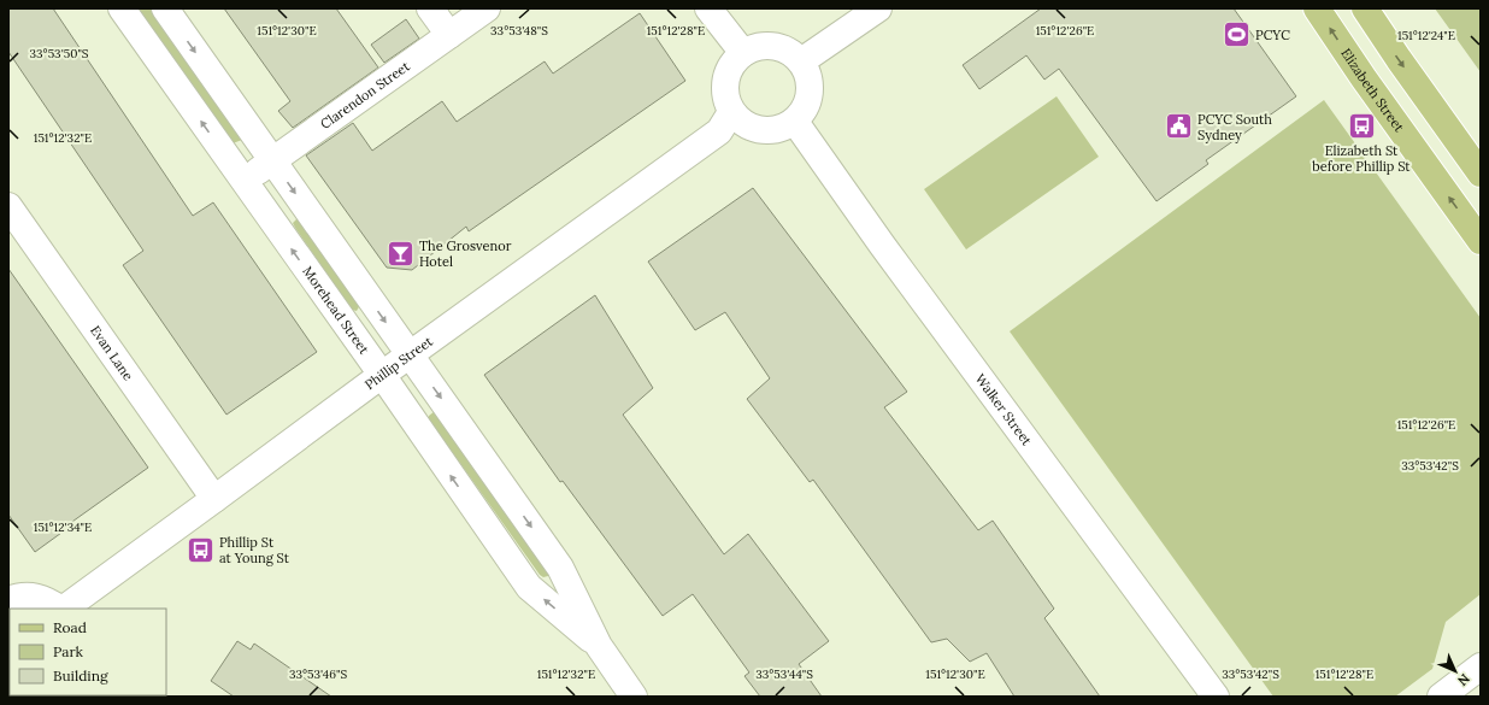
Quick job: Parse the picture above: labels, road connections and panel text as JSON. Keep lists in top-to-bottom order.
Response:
{
  "streets": {
    "main road": ["Elizabeth Street"],
    "street": [
      "Clarendon Street",
      "Morehead Street",
      "Evan Lane",
      "Phillip Street",
      "Walker Street"
    ]
  },
  "crossings": [
    ["Clarendon Street", "Morehead Street"],
    ["Morehead Street", "Phillip Street"],
    ["Evan Lane", "Phillip Street"],
    ["Phillip Street", "Walker Street"]
  ],
  "places": {
    "sports": ["PCYC"],
    "public building": ["PCYC South Sydney"],
    "bus stop": ["Elizabeth St before Phillip St", "Phillip St at Young St"],
    "bar": ["The Grosvenor Hotel"]
  },
  "legend": ["Road", "Park", "Building"],
  "north": "bottom right",
  "coordinates": [
    "151°12'30\"E",
    "33°53'48\"S",
    "151°12'28\"E",
    "151°12'26\"E",
    "151°12'24\"E",
    "33°53'50\"S",
    "151°12'32\"E",
    "33°53'42\"S",
    "151°12'34\"E",
    "33°53'46\"S",
    "33°53'44\"S"
  ]
}
